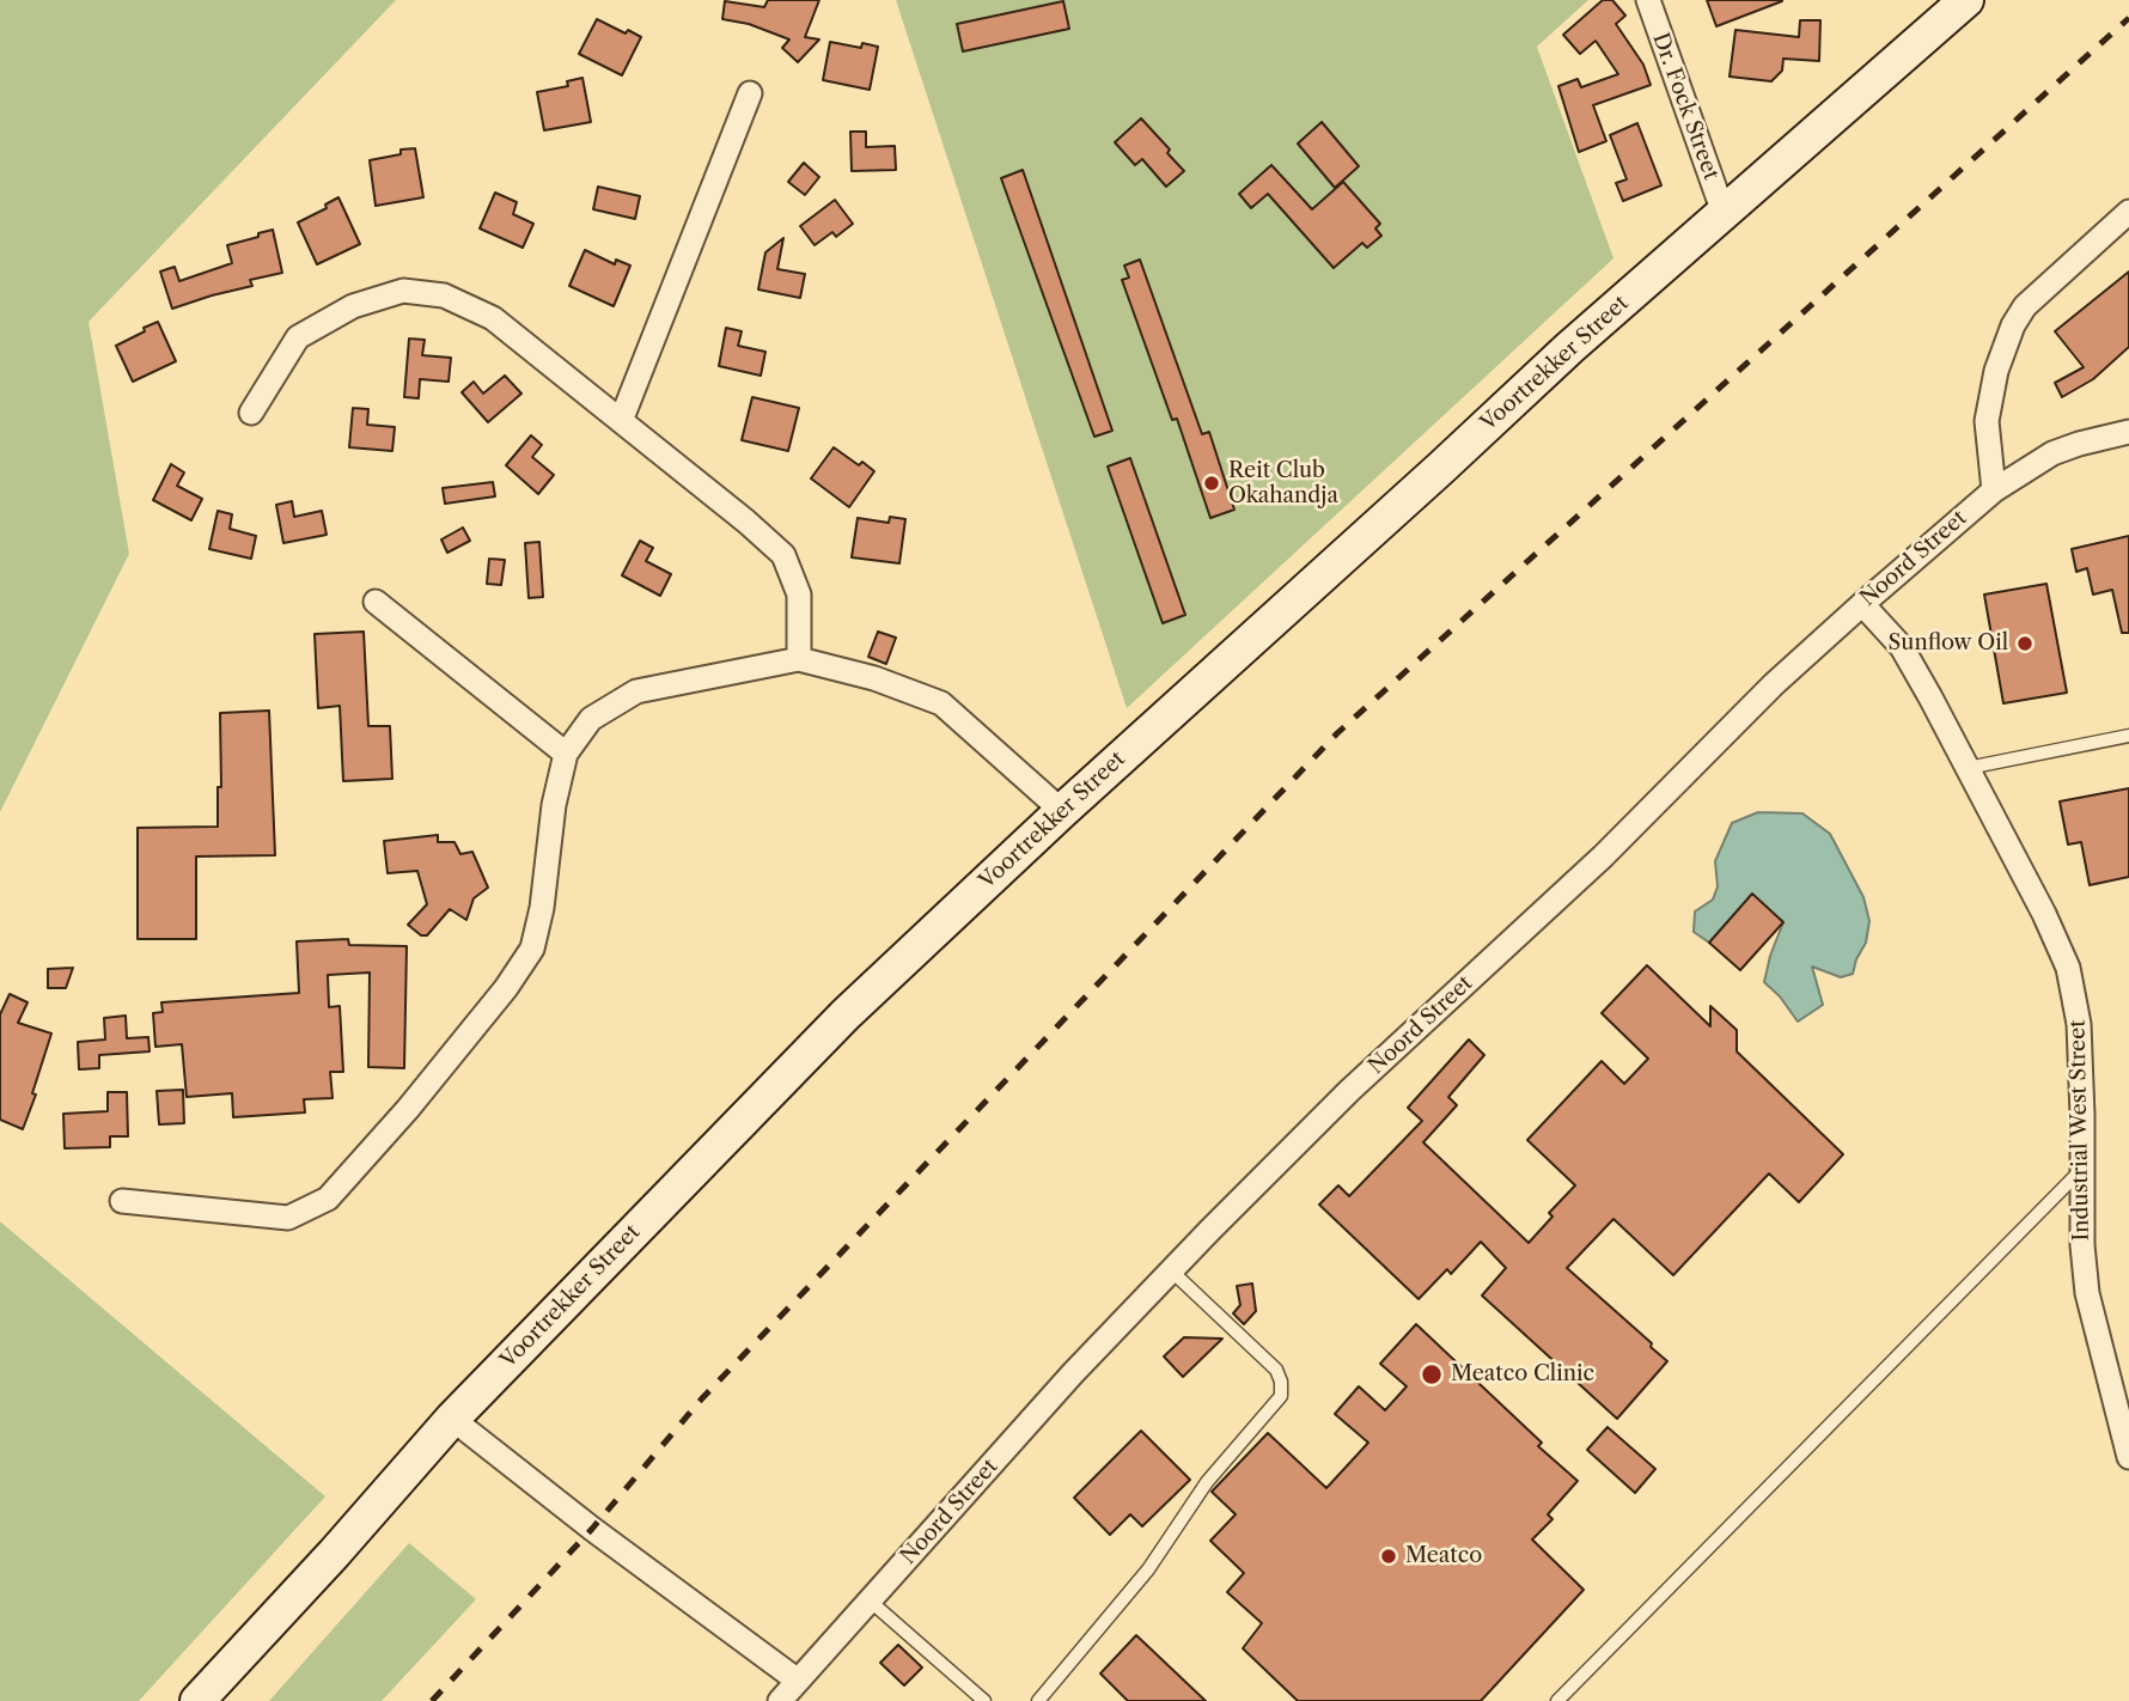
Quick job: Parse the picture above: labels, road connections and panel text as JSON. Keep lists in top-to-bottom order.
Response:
{
  "streets": {
    "main road": ["Voortrekker Street"],
    "street": ["Dr. Fock Street", "Noord Street", "Industrial West Street"]
  },
  "crossings": [
    ["Dr. Fock Street", "Voortrekker Street"],
    ["Noord Street", "Industrial West Street"]
  ],
  "places": [
    "Reit Club Okahandja",
    "Sunflow Oil",
    "Meatco Clinic",
    "Meatco"
  ]
}
